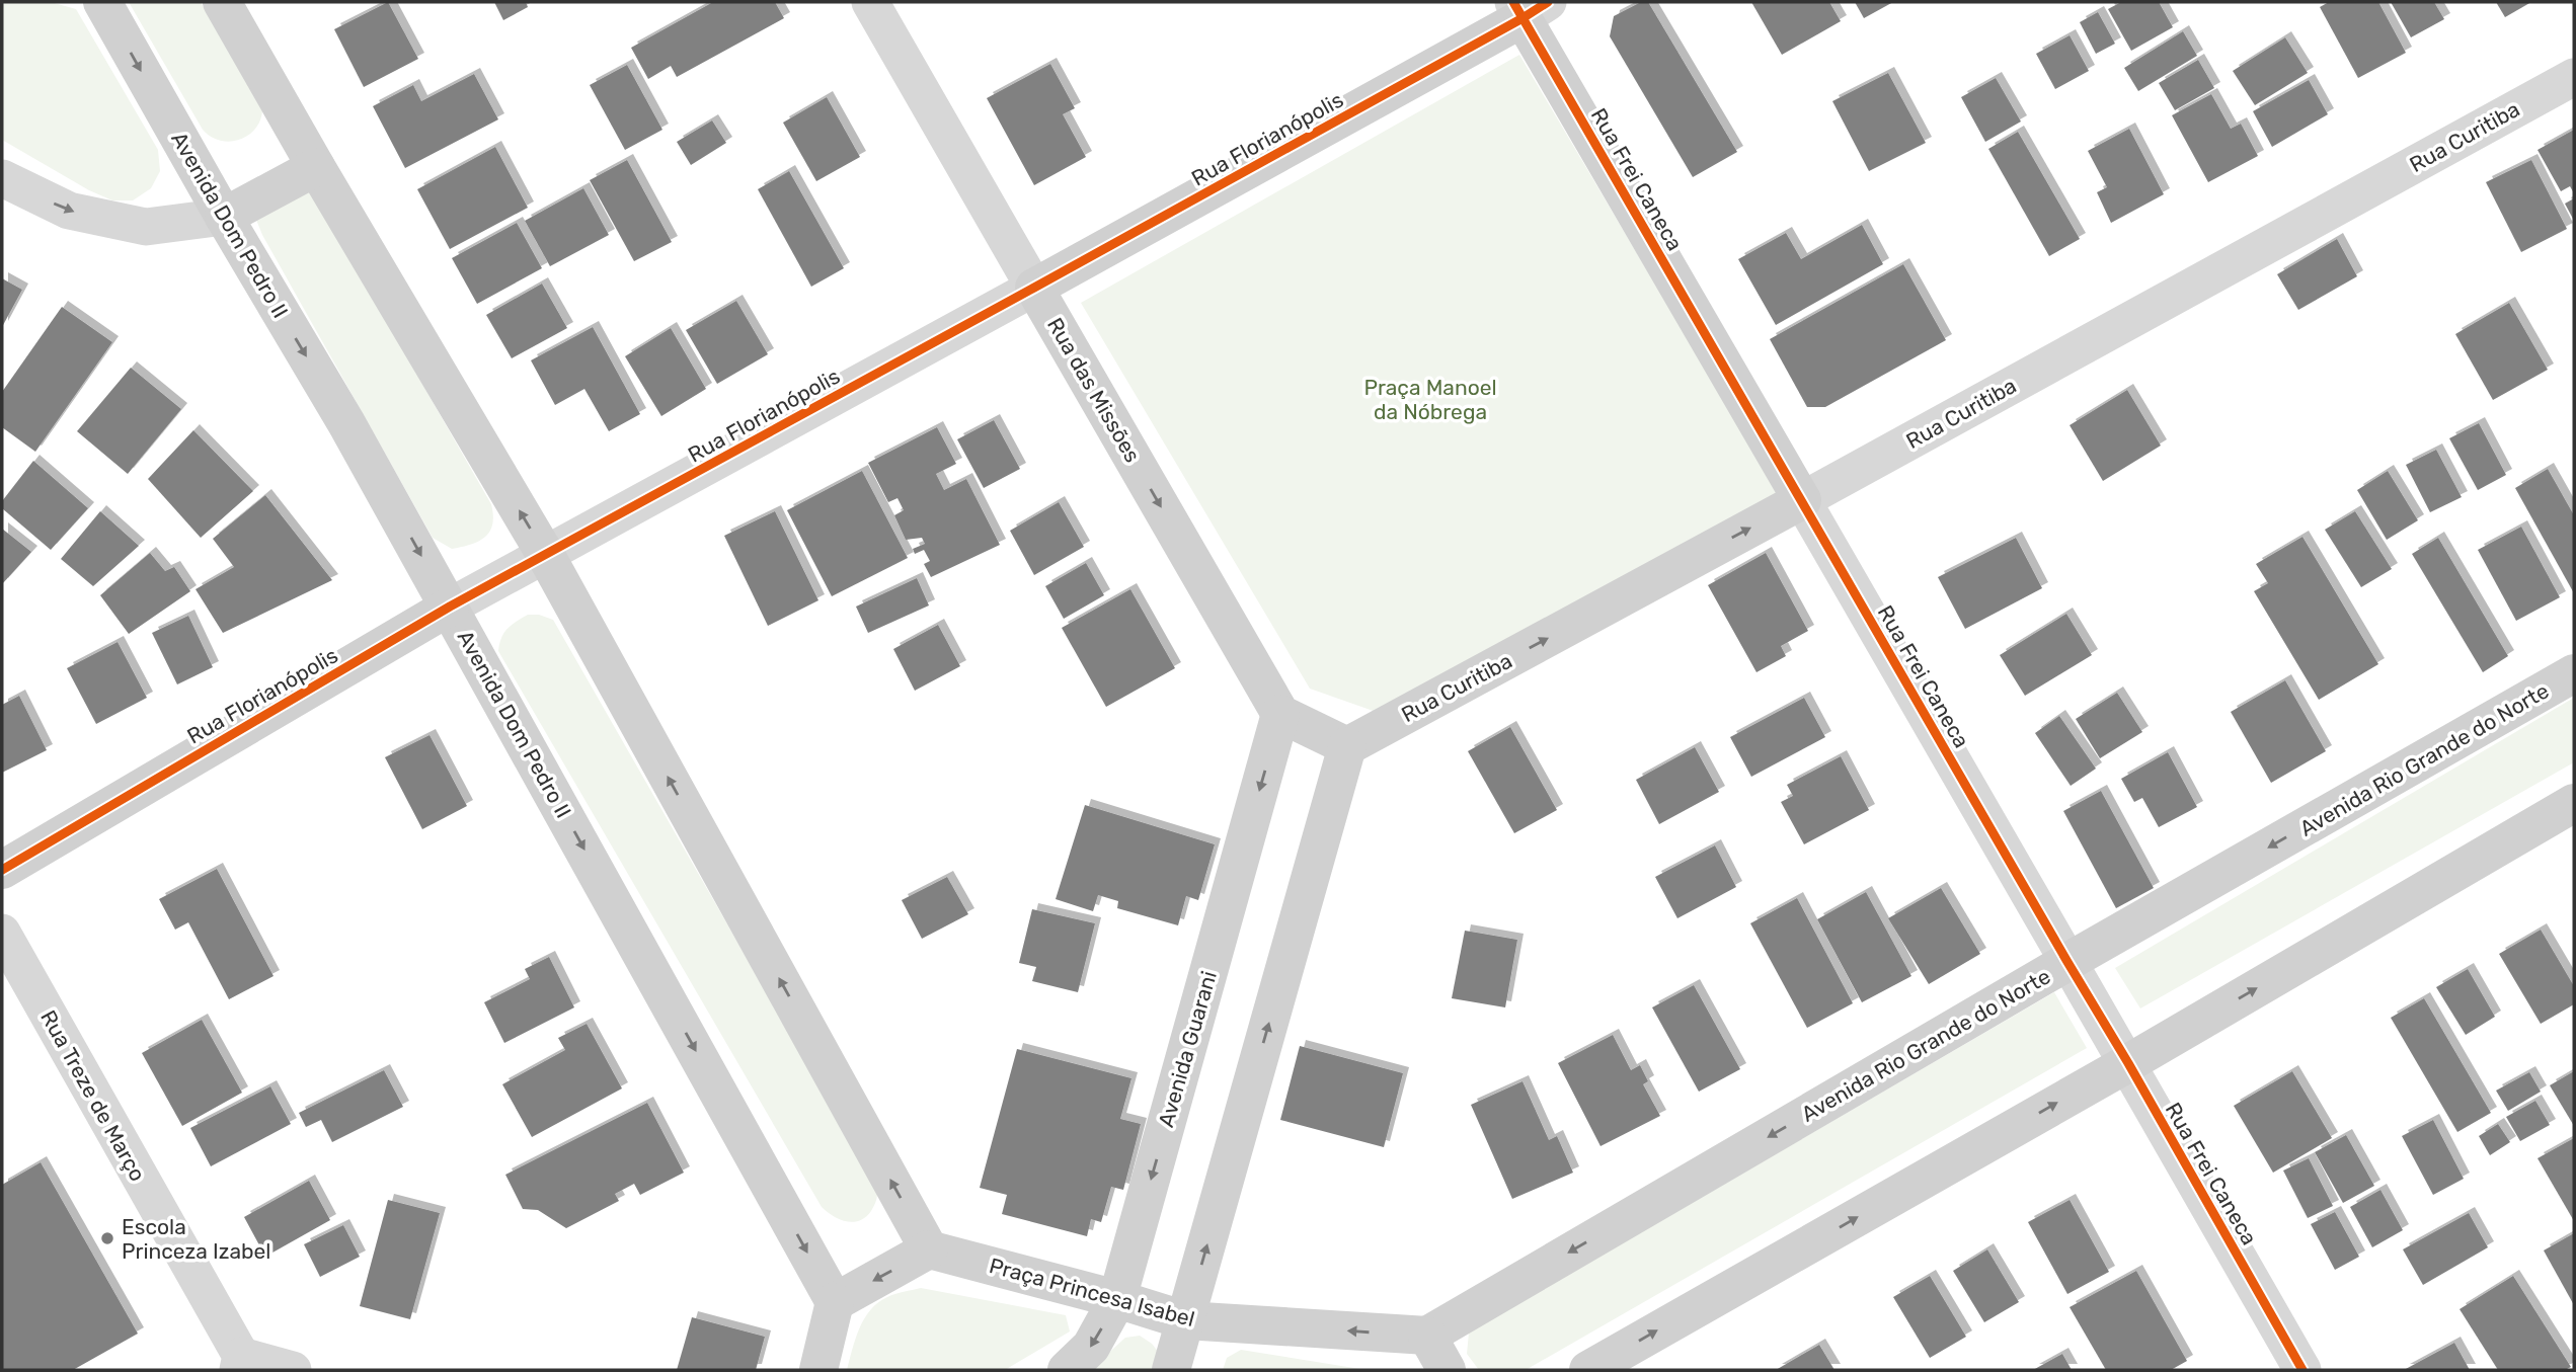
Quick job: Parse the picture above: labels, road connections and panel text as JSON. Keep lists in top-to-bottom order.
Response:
{
  "streets": {
    "street": [
      "Rua Curitiba",
      "Rua Florianópolis",
      "Rua Frei Caneca",
      "Avenida Dom Pedro II",
      "Rua das Missões",
      "Avenida Rio Grande do Norte",
      "Avenida Guarani",
      "Rua Treze de Março",
      "Praça Princesa Isabel"
    ]
  },
  "crossings": [
    ["Rua Curitiba", "Rua Frei Caneca"],
    ["Rua Florianópolis", "Rua Frei Caneca"],
    ["Rua Florianópolis", "Avenida Dom Pedro II"],
    ["Rua Florianópolis", "Rua das Missões"],
    ["Rua Frei Caneca", "Avenida Rio Grande do Norte"],
    ["Rua das Missões", "Avenida Guarani"],
    ["Avenida Rio Grande do Norte", "Praça Princesa Isabel"],
    ["Avenida Guarani", "Praça Princesa Isabel"]
  ],
  "one_way": ["Rua Curitiba", "Rua das Missões", "Praça Princesa Isabel"],
  "parks": ["Praça Manoel da Nóbrega"],
  "places": ["Escola Princeza Izabel"]
}
